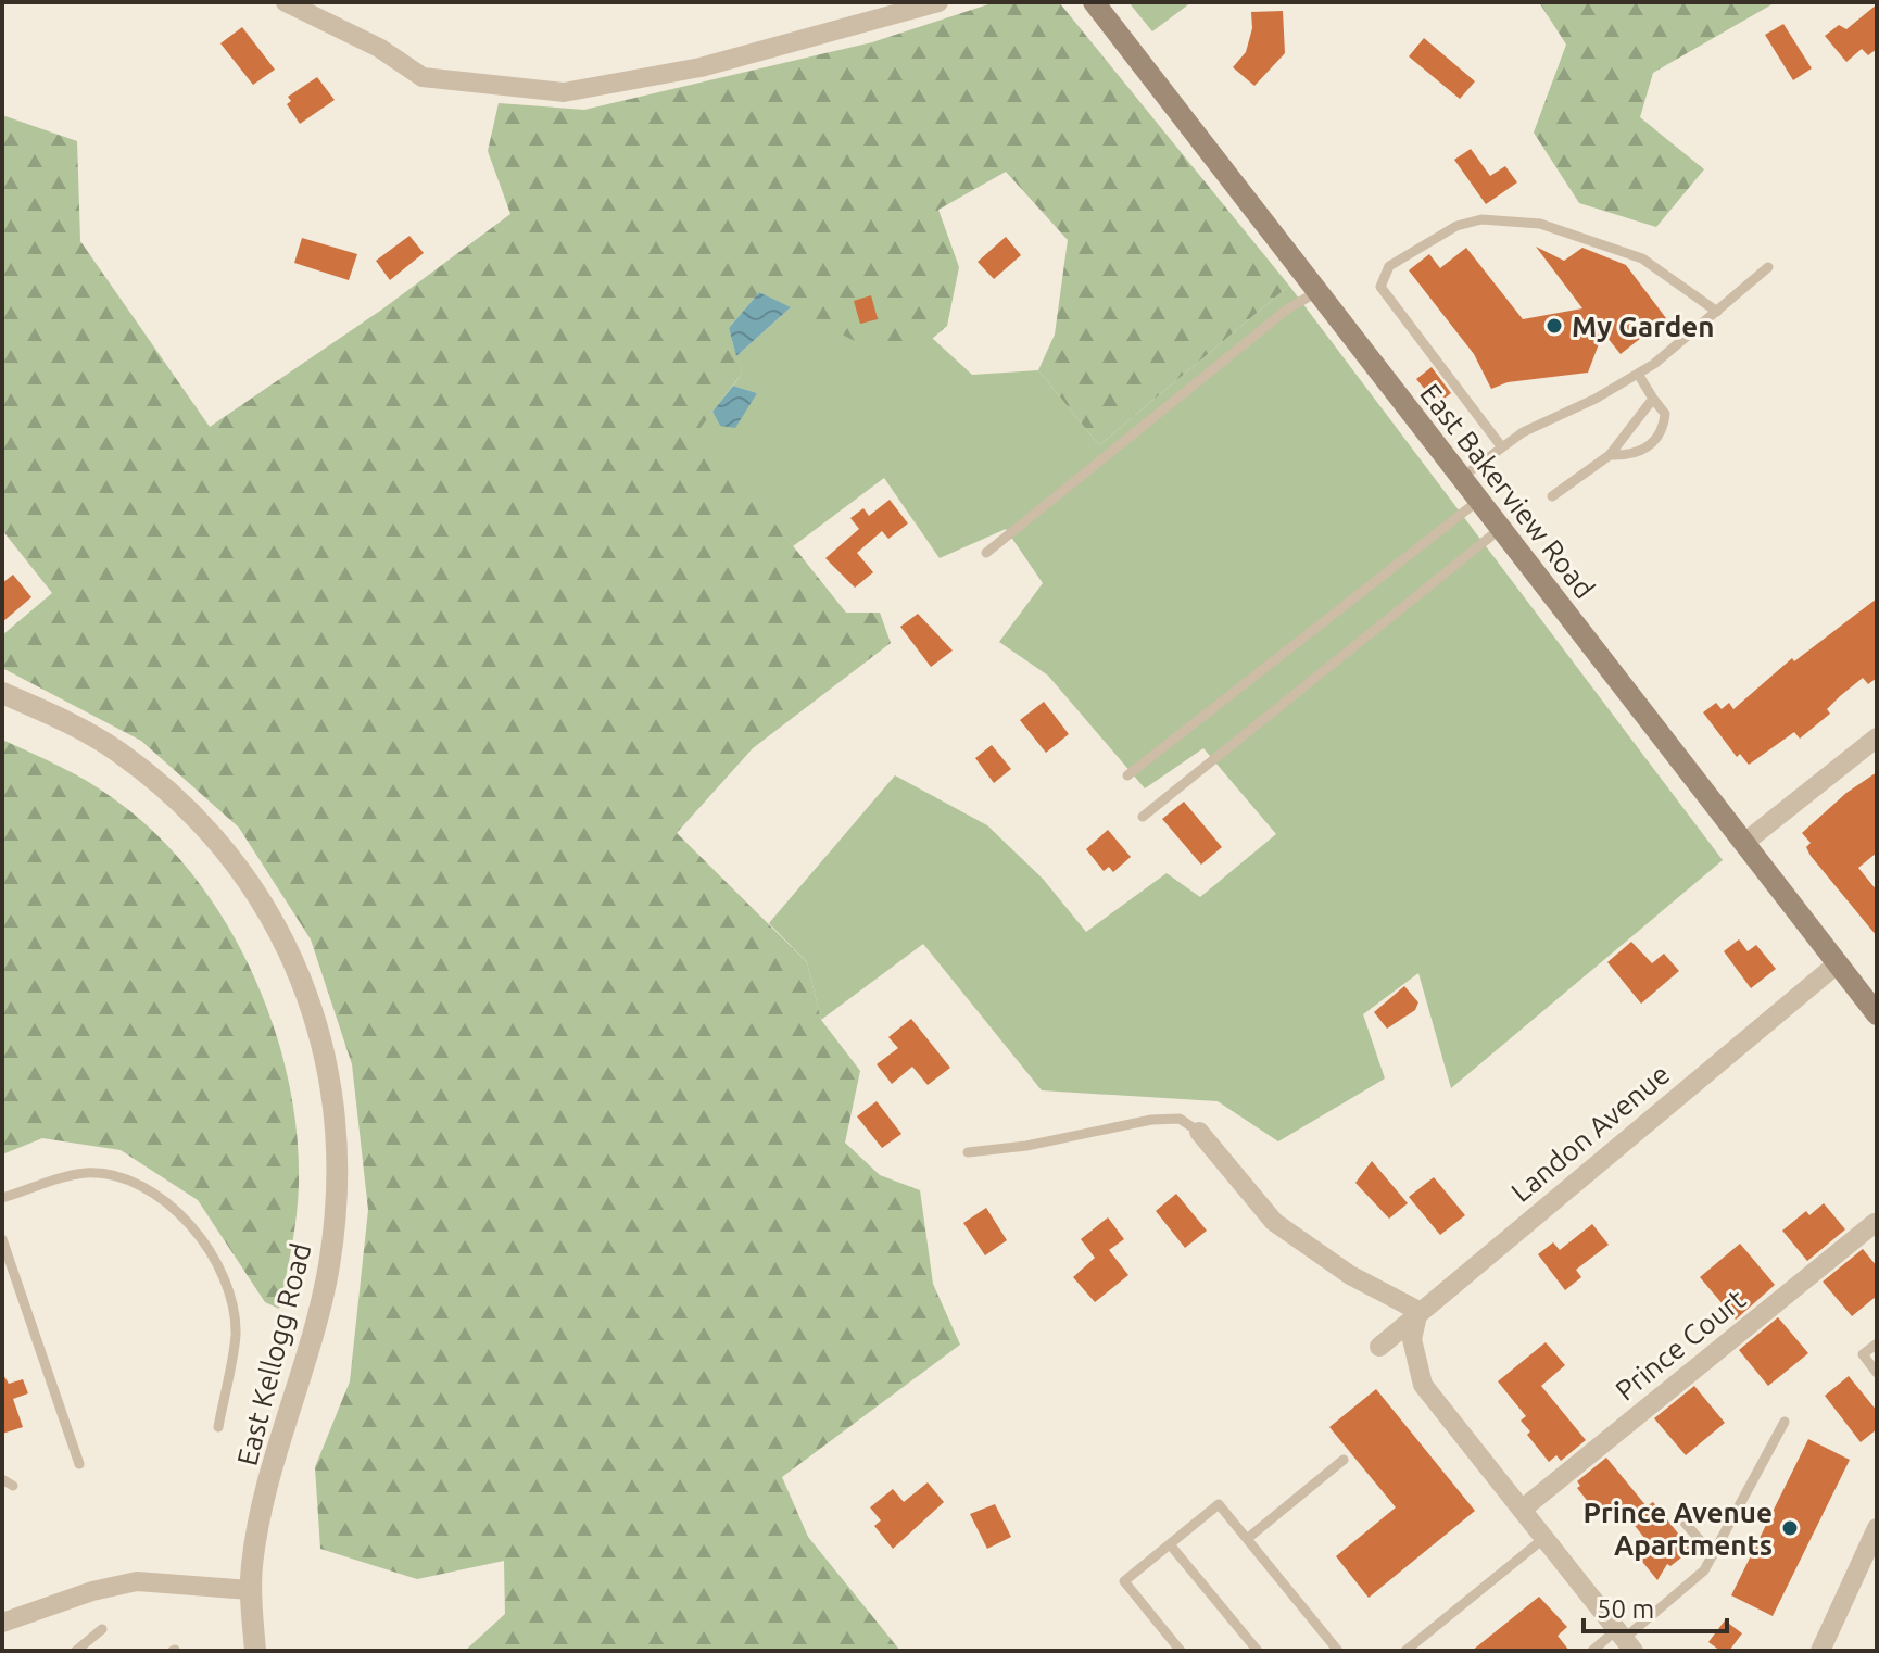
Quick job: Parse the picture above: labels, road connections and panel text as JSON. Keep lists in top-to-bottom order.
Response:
{
  "streets": {
    "main road": ["East Bakerview Road"],
    "street": ["Landon Avenue", "Prince Court", "East Kellogg Road"]
  },
  "crossings": [
    ["East Bakerview Road", "Landon Avenue"]
  ],
  "places": ["My Garden", "Prince Avenue Apartments"],
  "scale_bar": "50 m"
}
